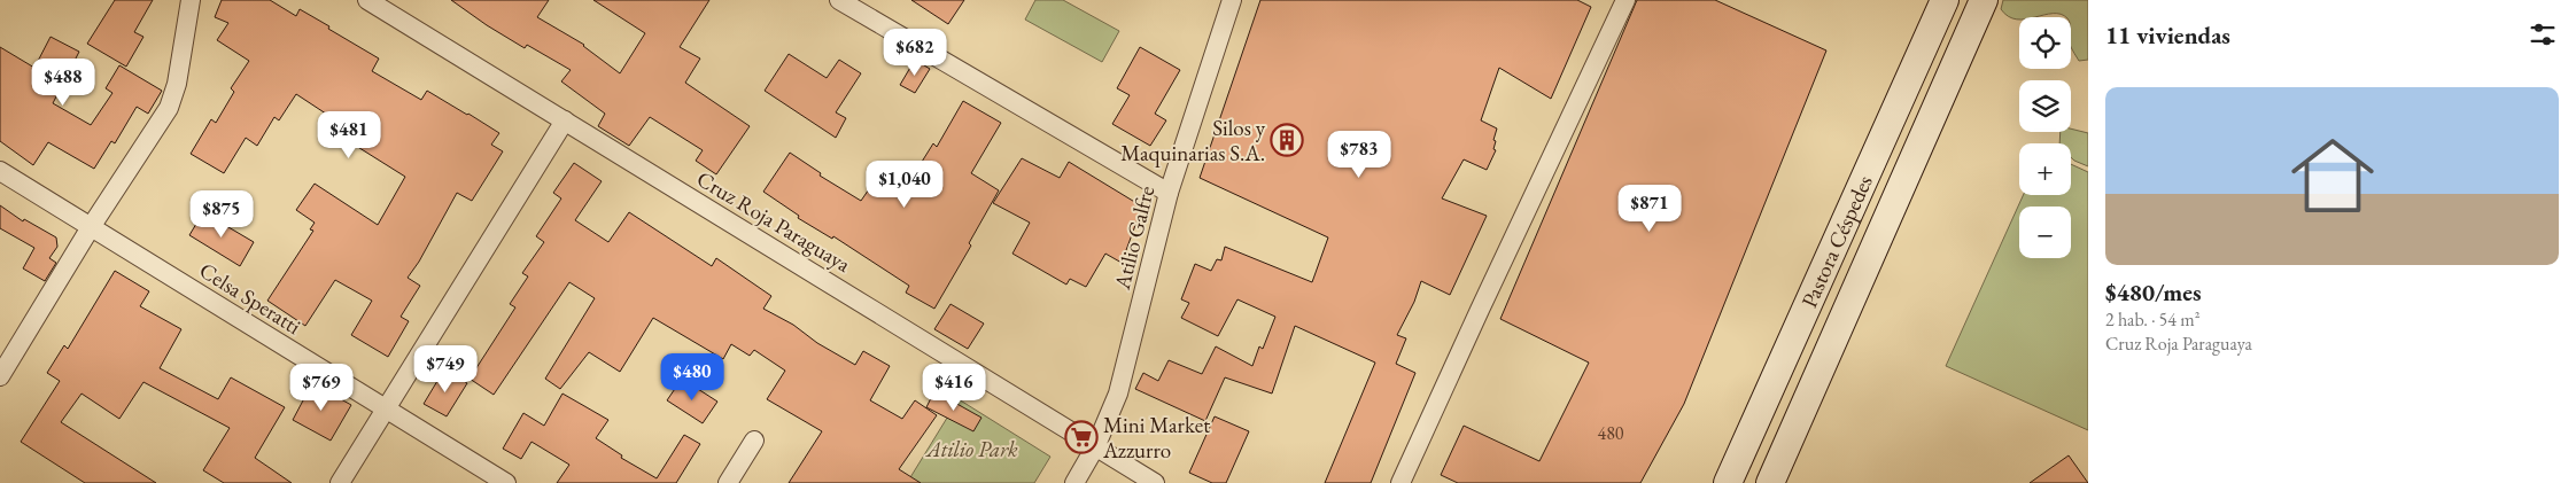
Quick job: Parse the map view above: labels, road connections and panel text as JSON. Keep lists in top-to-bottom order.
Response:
{
  "streets": {
    "main road": ["Pastora Céspedes"],
    "street": ["Cruz Roja Paraguaya", "Atilio Galfre", "Celsa Speratti"]
  },
  "crossings": [
    ["Cruz Roja Paraguaya", "Atilio Galfre"]
  ],
  "parks": ["Atilio Park"],
  "places": {
    "building": ["Silos y Maquinarias S.A."],
    "supermarket": ["Mini Market Azzurro"]
  },
  "house_numbers": ["480"],
  "page": {
    "heading": "11 viviendas",
    "map_buttons": ["+", "−"],
    "price": [
      "$682",
      "$488",
      "$481",
      "$783",
      "$1,040",
      "$871",
      "$875",
      "$749",
      "$480",
      "$769",
      "$416"
    ],
    "list": [
      {
        "name": "$480/mes",
        "note": "2 hab. · 54 m² · Cruz Roja Paraguaya"
      }
    ]
  }
}
